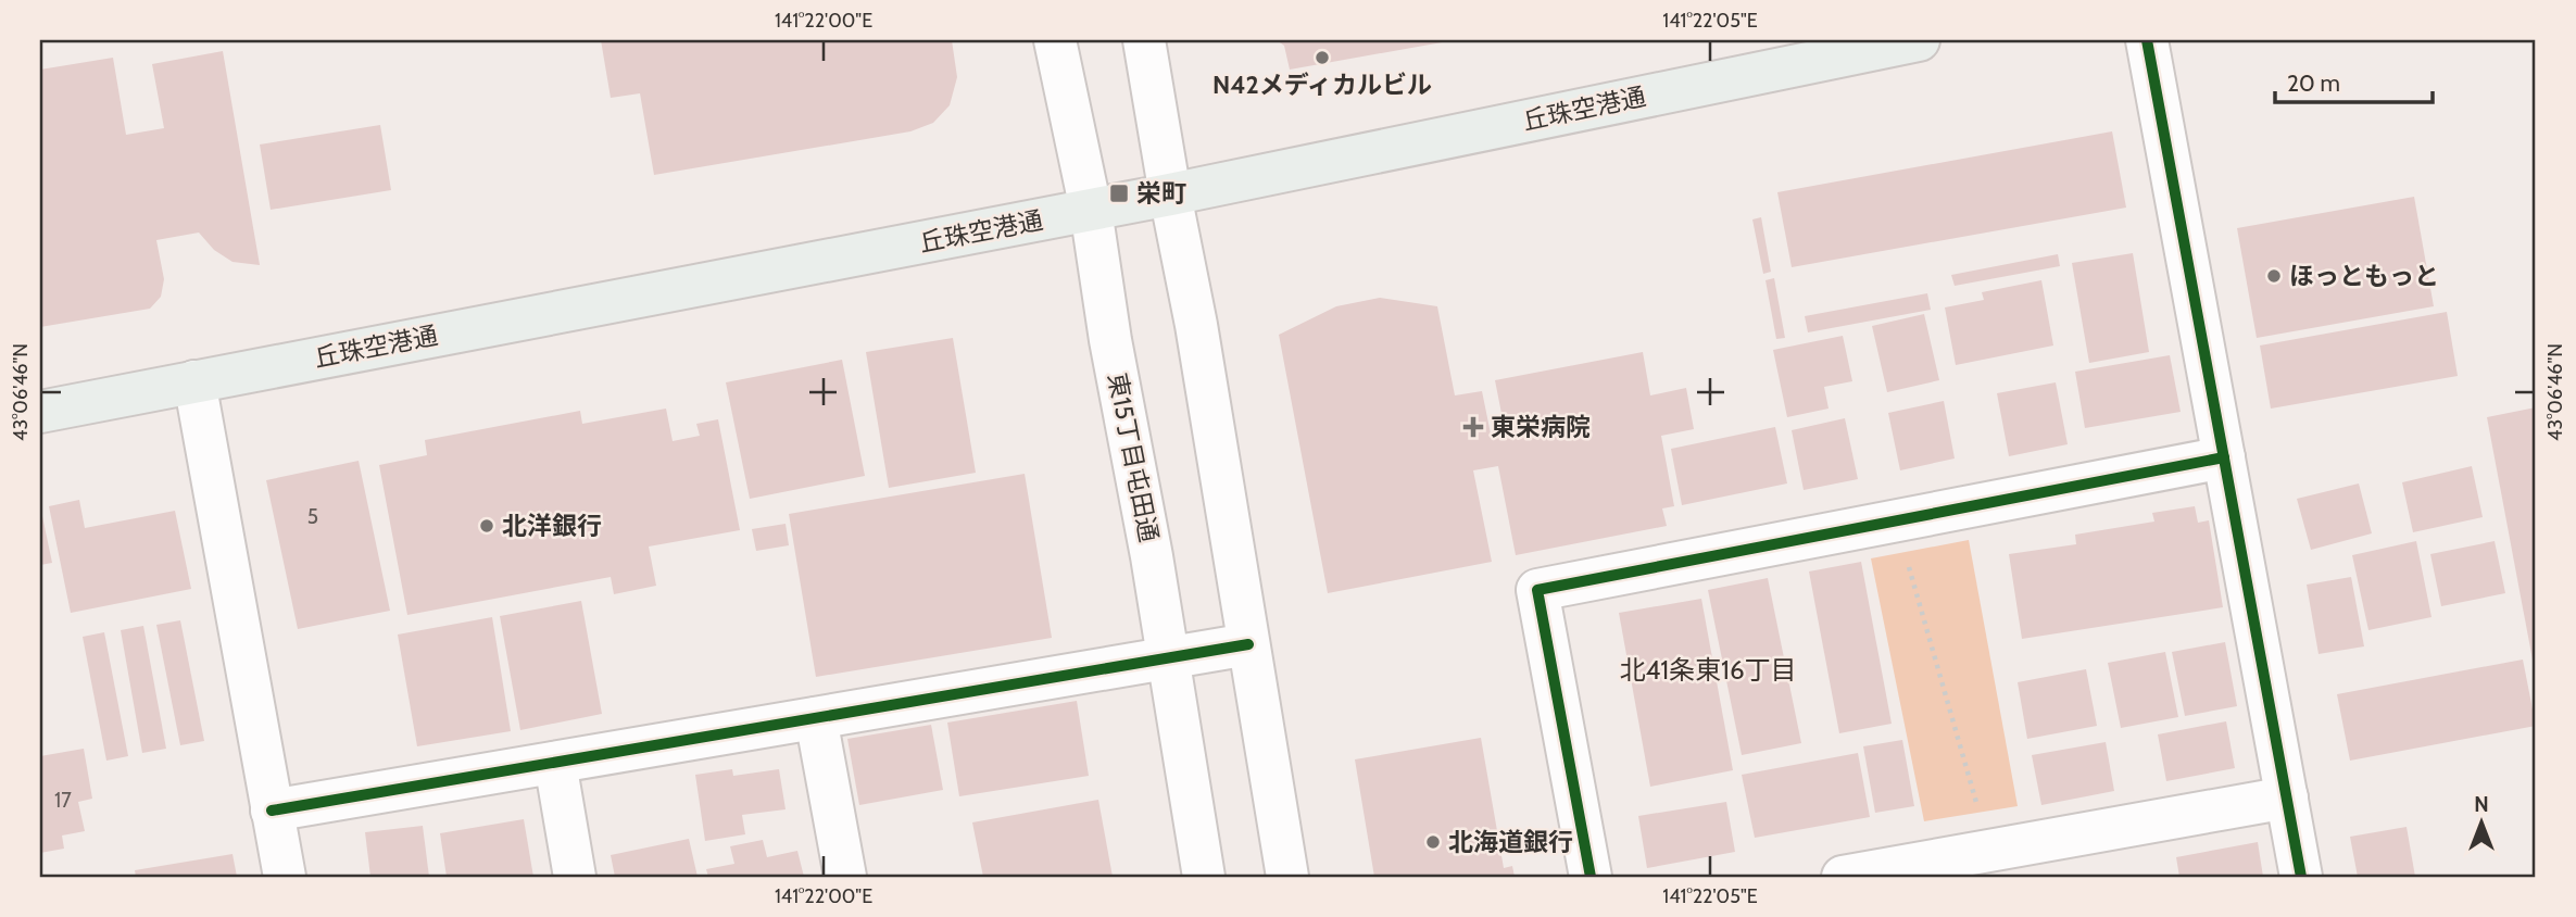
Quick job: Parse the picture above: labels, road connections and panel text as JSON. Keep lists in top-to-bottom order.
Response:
{
  "streets": {
    "main road": ["丘珠空港通"],
    "street": ["東15丁目屯田通"]
  },
  "crossings": [
    ["丘珠空港通", "東15丁目屯田通"]
  ],
  "districts": ["北41条東16丁目"],
  "places": {
    "other": [
      "N42メディカルビル",
      "ほっともっと",
      "北洋銀行",
      "北海道銀行"
    ],
    "transit": ["栄町"],
    "health": ["東栄病院"]
  },
  "house_numbers": ["5", "17"],
  "scale_bar": "20 m",
  "north": "top",
  "coordinates": ["141°22'00\"E", "141°22'05\"E", "43°06'46\"N"]
}
